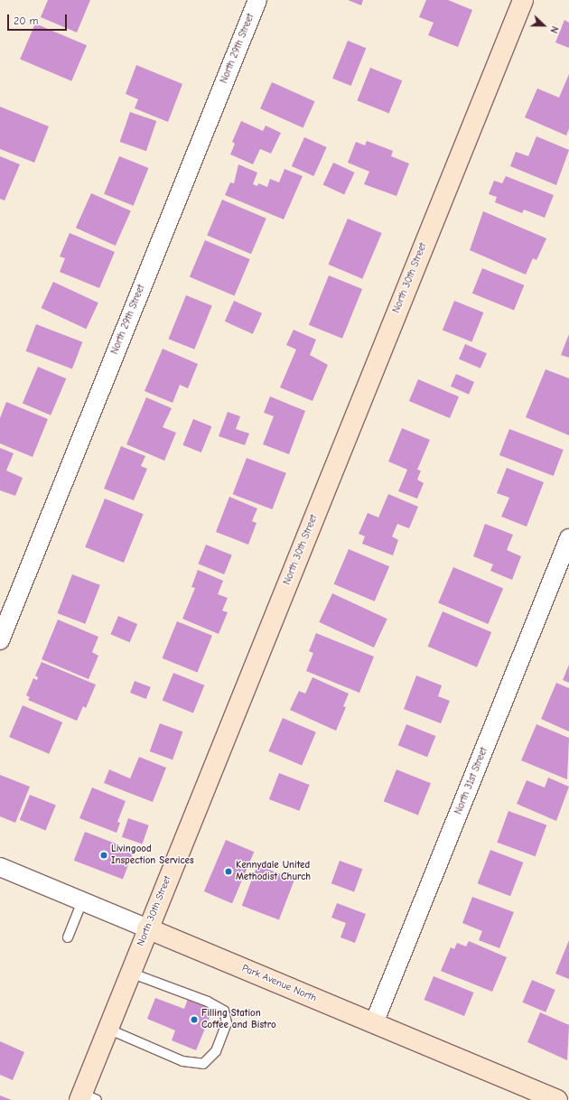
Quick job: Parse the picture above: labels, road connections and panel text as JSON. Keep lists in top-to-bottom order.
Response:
{
  "streets": {
    "street": [
      "North 29th Street",
      "North 30th Street",
      "North 31st Street",
      "Park Avenue North"
    ]
  },
  "crossings": [
    ["North 30th Street", "Park Avenue North"],
    ["North 31st Street", "Park Avenue North"]
  ],
  "places": ["Livingood Inspection Services", "Kennydale United Methodist Church", "Filling Station Coffee and Bistro"],
  "scale_bar": "20 m",
  "north": "right"
}
